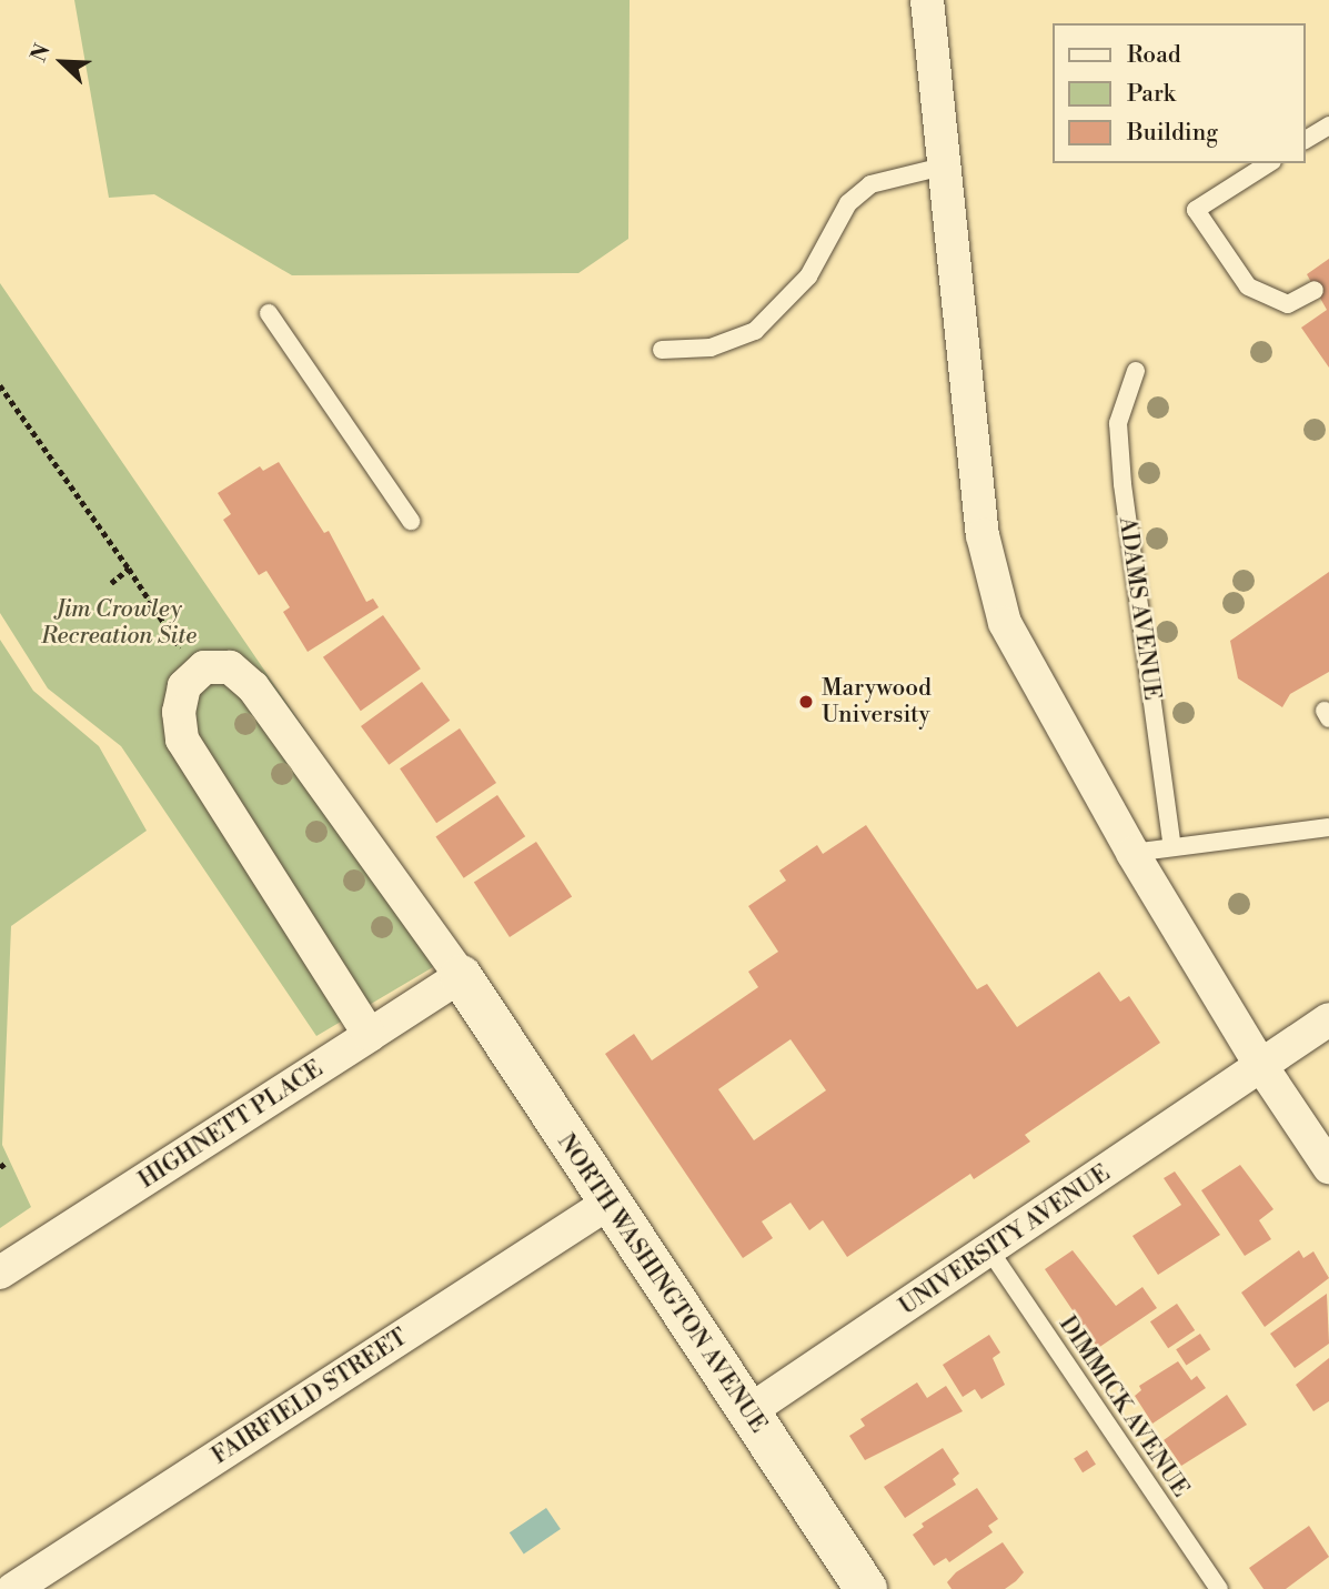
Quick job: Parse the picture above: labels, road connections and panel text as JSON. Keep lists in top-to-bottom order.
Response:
{
  "streets": {
    "street": [
      "HIGHNETT PLACE",
      "UNIVERSITY AVENUE",
      "NORTH WASHINGTON AVENUE",
      "FAIRFIELD STREET"
    ],
    "lane": ["ADAMS AVENUE", "DIMMICK AVENUE"]
  },
  "crossings": [
    ["HIGHNETT PLACE", "NORTH WASHINGTON AVENUE"],
    ["UNIVERSITY AVENUE", "NORTH WASHINGTON AVENUE"],
    ["UNIVERSITY AVENUE", "DIMMICK AVENUE"],
    ["NORTH WASHINGTON AVENUE", "FAIRFIELD STREET"]
  ],
  "parks": ["Jim Crowley Recreation Site"],
  "places": ["Marywood University"],
  "legend": ["Road", "Park", "Building"],
  "north": "top left"
}
